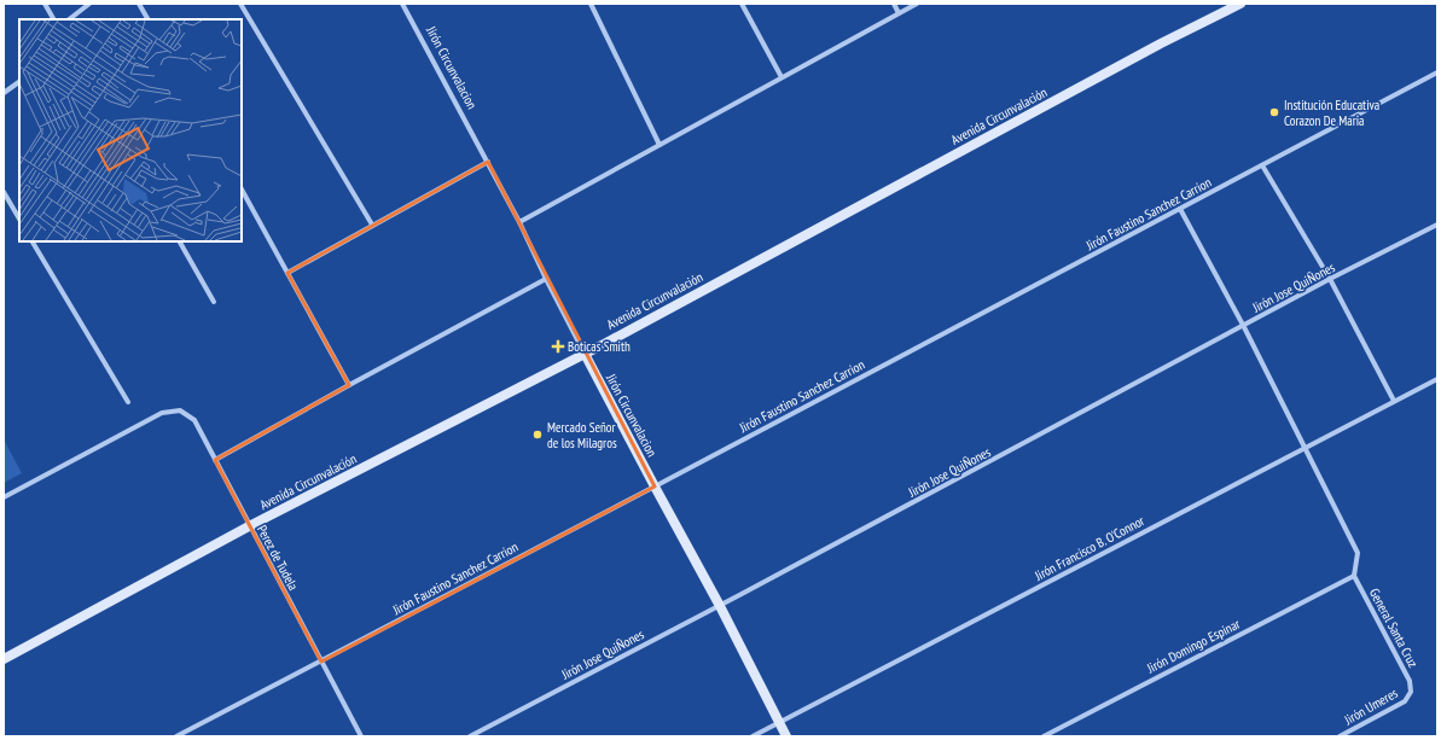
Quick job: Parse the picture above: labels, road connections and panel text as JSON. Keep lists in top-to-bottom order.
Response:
{
  "streets": {
    "street": [
      "Jirón Circunvalacion",
      "Avenida Circunvalación",
      "Jirón Faustino Sanchez Carrion",
      "Jirón Jose QuiÑones",
      "Jirón Francisco B. O'Connor",
      "Perez de Tudela",
      "General Santa Cruz",
      "Jirón Domingo Espinar",
      "Jirón Umeres"
    ]
  },
  "crossings": [
    ["Jirón Circunvalacion", "Avenida Circunvalación"],
    ["Jirón Circunvalacion", "Jirón Faustino Sanchez Carrion"],
    ["Jirón Circunvalacion", "Jirón Jose QuiÑones"],
    ["Jirón Circunvalacion", "Jirón Francisco B. O'Connor"],
    ["Avenida Circunvalación", "Perez de Tudela"],
    ["Jirón Faustino Sanchez Carrion", "Perez de Tudela"],
    ["General Santa Cruz", "Jirón Domingo Espinar"],
    ["General Santa Cruz", "Jirón Umeres"]
  ],
  "places": {
    "other": ["Institución Educativa Corazon De Maria", "Mercado Señor de los Milagros"],
    "health": ["Boticas Smith"]
  }
}
